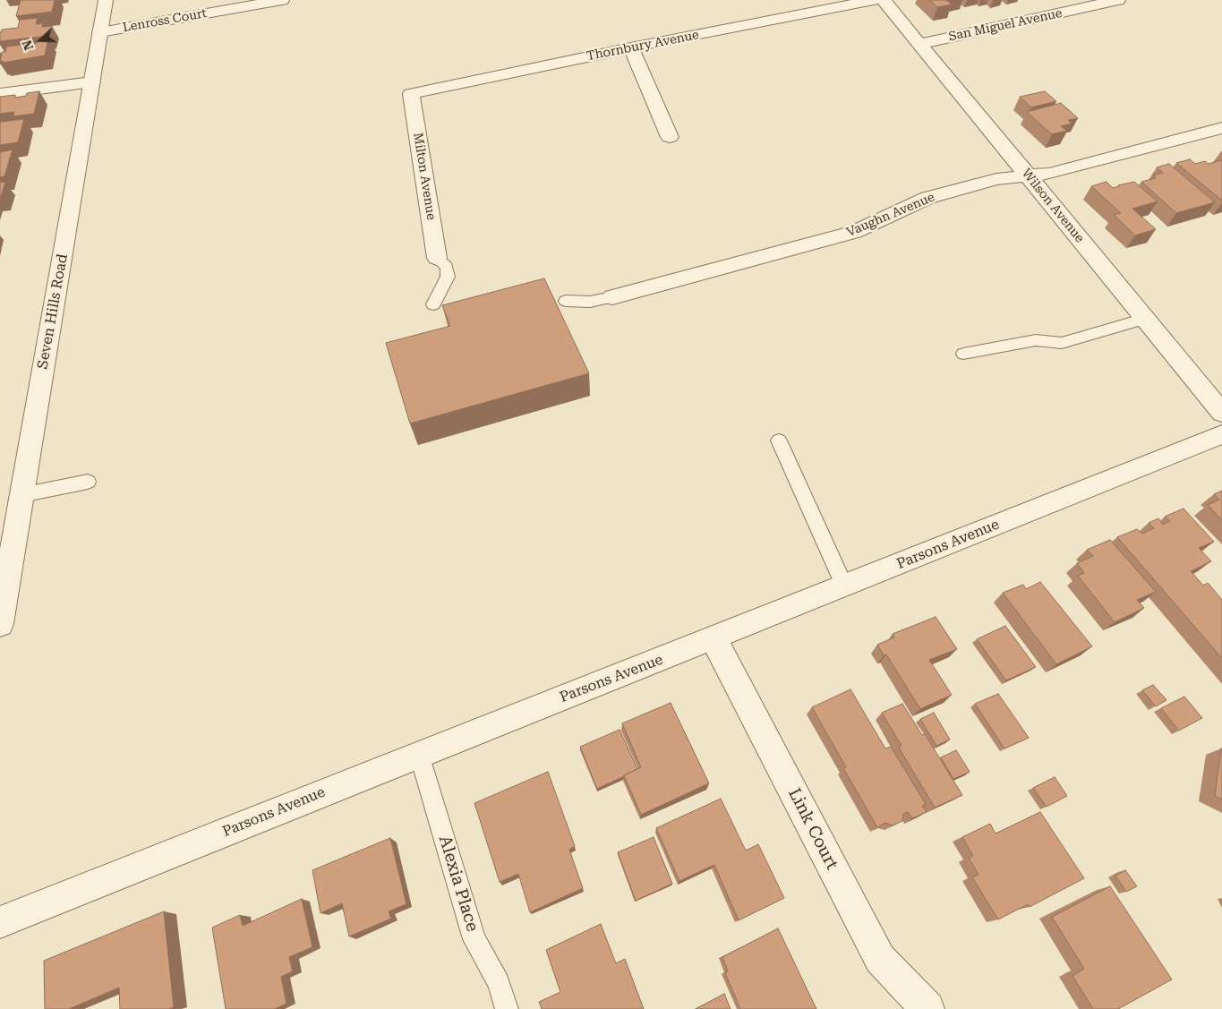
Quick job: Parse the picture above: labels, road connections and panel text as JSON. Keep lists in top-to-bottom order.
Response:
{
  "streets": {
    "street": [
      "Lenross Court",
      "San Miguel Avenue",
      "Thornbury Avenue",
      "Milton Avenue",
      "Wilson Avenue",
      "Vaughn Avenue",
      "Seven Hills Road",
      "Parsons Avenue",
      "Link Court"
    ],
    "lane": ["Alexia Place"]
  },
  "crossings": [
    ["Lenross Court", "Seven Hills Road"],
    ["San Miguel Avenue", "Wilson Avenue"],
    ["Thornbury Avenue", "Milton Avenue"],
    ["Wilson Avenue", "Vaughn Avenue"],
    ["Parsons Avenue", "Link Court"],
    ["Parsons Avenue", "Alexia Place"]
  ],
  "north": "left"
}
